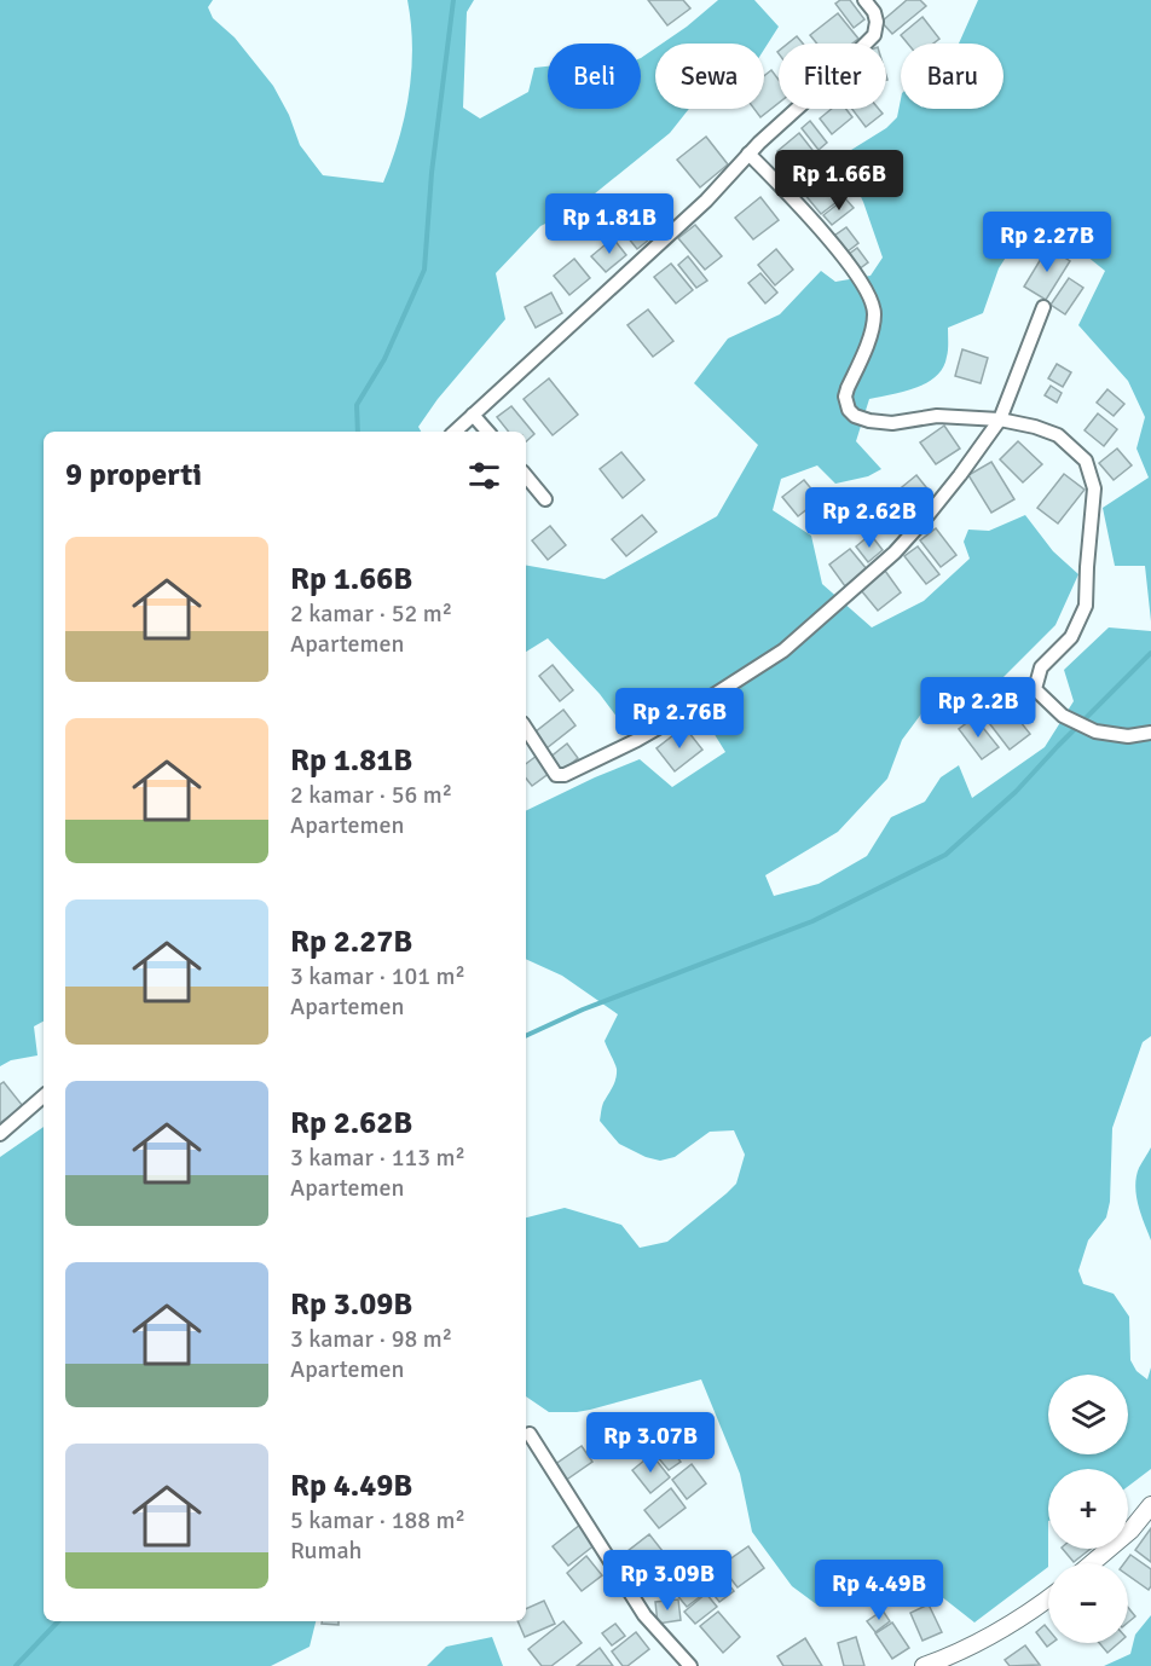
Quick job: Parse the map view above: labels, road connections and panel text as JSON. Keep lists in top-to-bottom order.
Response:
{
  "page": {
    "chip": [
      "Beli",
      "Sewa",
      "Filter",
      "Baru"
    ],
    "price": [
      "Rp 1.66B",
      "Rp 1.81B",
      "Rp 2.27B",
      "Rp 2.62B",
      "Rp 2.2B",
      "Rp 2.76B",
      "Rp 3.07B",
      "Rp 3.09B",
      "Rp 4.49B"
    ],
    "heading": "9 properti",
    "list": [
      {
        "name": "Rp 1.66B",
        "note": "2 kamar · 52 m² · Apartemen"
      },
      {
        "name": "Rp 1.81B",
        "note": "2 kamar · 56 m² · Apartemen"
      },
      {
        "name": "Rp 2.27B",
        "note": "3 kamar · 101 m² · Apartemen"
      },
      {
        "name": "Rp 2.62B",
        "note": "3 kamar · 113 m² · Apartemen"
      },
      {
        "name": "Rp 3.09B",
        "note": "3 kamar · 98 m² · Apartemen"
      },
      {
        "name": "Rp 4.49B",
        "note": "5 kamar · 188 m² · Rumah"
      }
    ],
    "map_buttons": ["+", "−"]
  }
}
